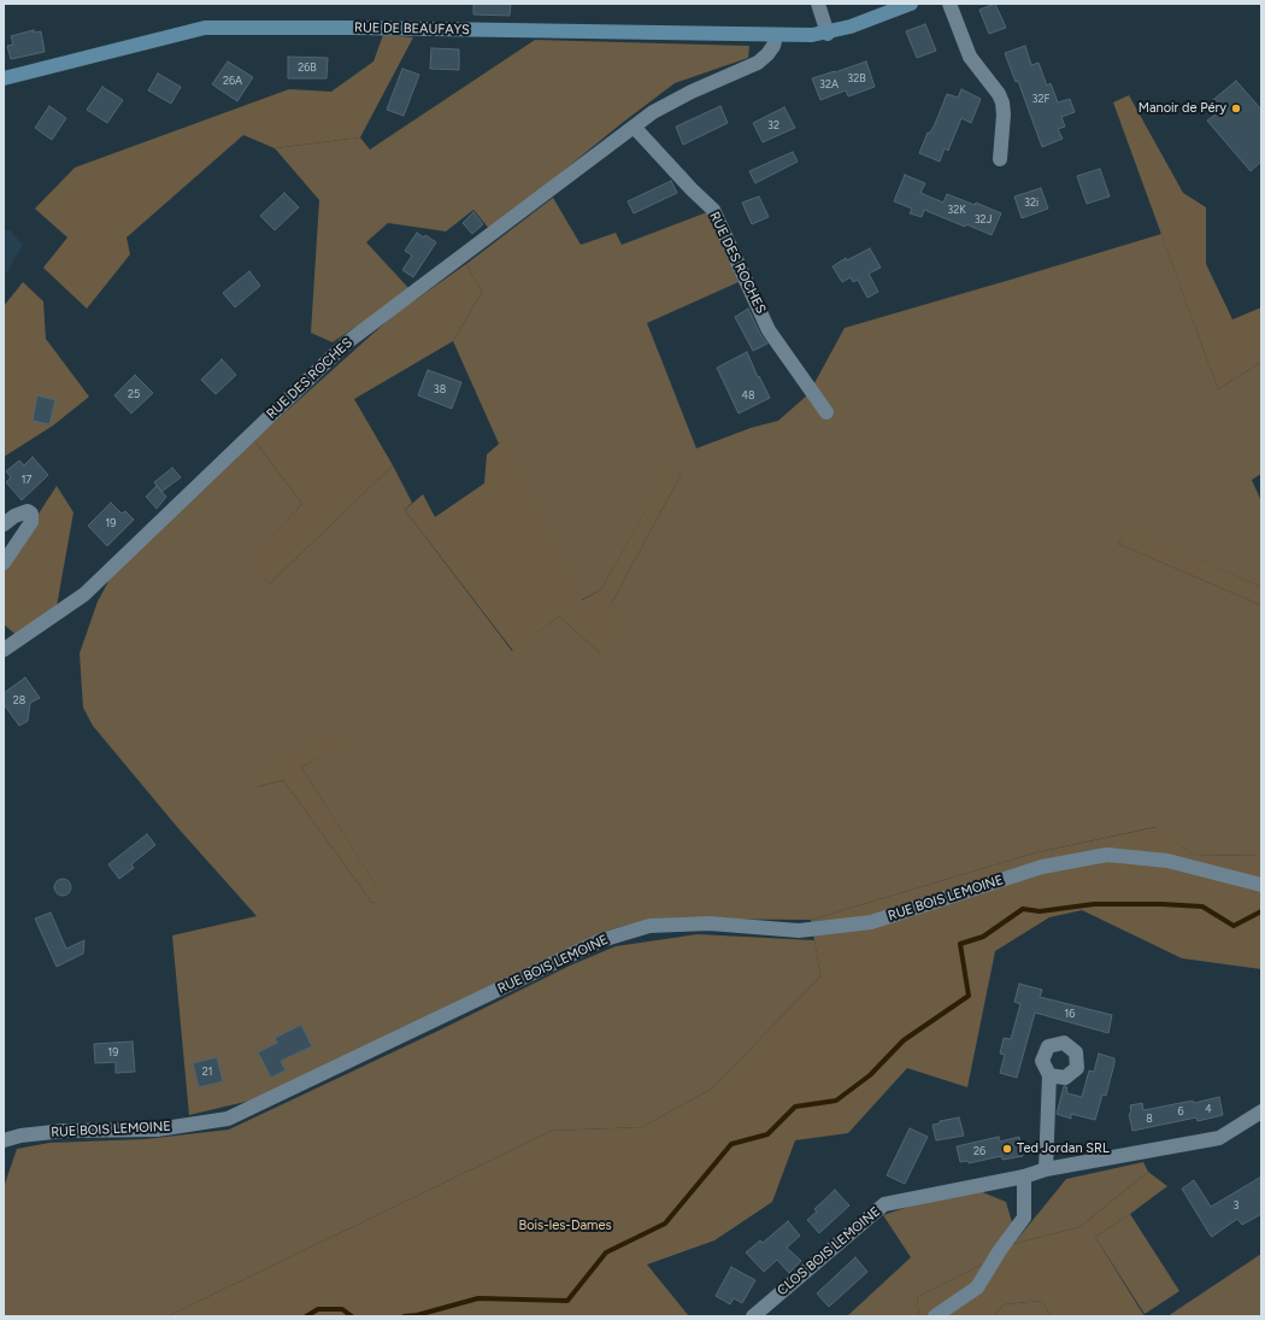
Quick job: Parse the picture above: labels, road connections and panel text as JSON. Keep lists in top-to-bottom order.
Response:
{
  "streets": {
    "street": [
      "RUE DE BEAUFAYS",
      "RUE DES ROCHES",
      "RUE BOIS LEMOINE",
      "CLOS BOIS LEMOINE"
    ]
  },
  "crossings": [
    ["RUE DE BEAUFAYS", "RUE DES ROCHES"]
  ],
  "parks": ["Bois-les-Dames"],
  "places": ["Manoir de Péry", "Ted Jordan SRL"],
  "house_numbers": [
    "26B",
    "32B",
    "26A",
    "32A",
    "32F",
    "32",
    "32i",
    "32K",
    "32J",
    "38",
    "25",
    "48",
    "17",
    "19",
    "28",
    "16",
    "19",
    "21",
    "4",
    "6",
    "8",
    "26",
    "3"
  ]
}
